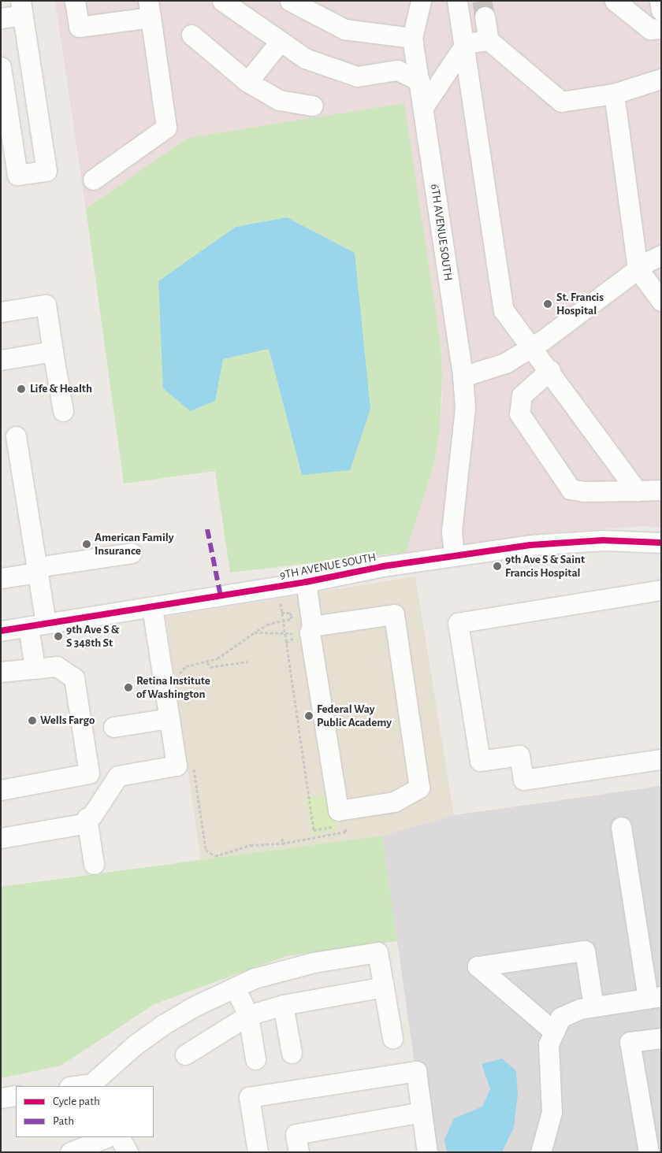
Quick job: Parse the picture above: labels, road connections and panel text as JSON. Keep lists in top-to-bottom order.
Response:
{
  "streets": {
    "street": ["6TH AVENUE SOUTH", "9TH AVENUE SOUTH"]
  },
  "crossings": [
    ["6TH AVENUE SOUTH", "9TH AVENUE SOUTH"]
  ],
  "places": [
    "St. Francis Hospital",
    "Life & Health",
    "American Family Insurance",
    "9th Ave S & Saint Francis Hospital",
    "9th Ave S & S 348th St",
    "Retina Institute of Washington",
    "Federal Way Public Academy",
    "Wells Fargo"
  ],
  "legend": ["Cycle path", "Path"]
}
